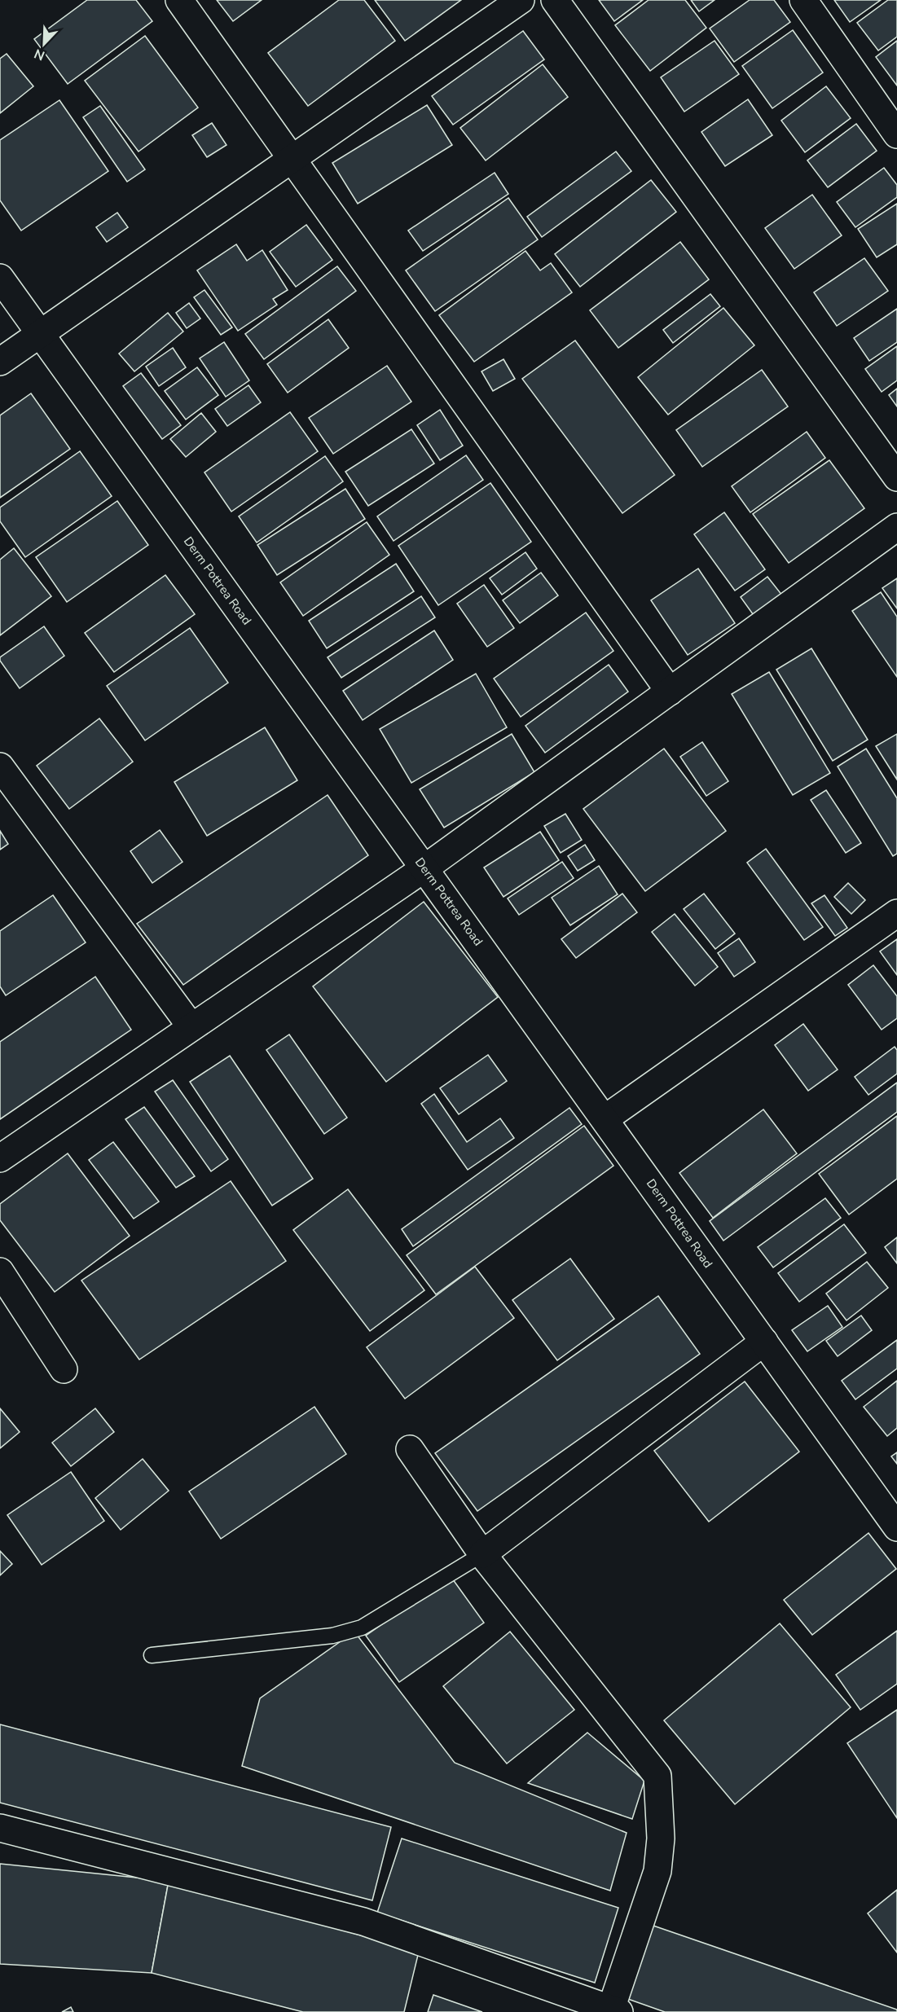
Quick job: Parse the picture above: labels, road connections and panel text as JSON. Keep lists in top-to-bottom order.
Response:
{
  "streets": {
    "street": ["Derm Pottrea Road"]
  },
  "north": "bottom left"
}
